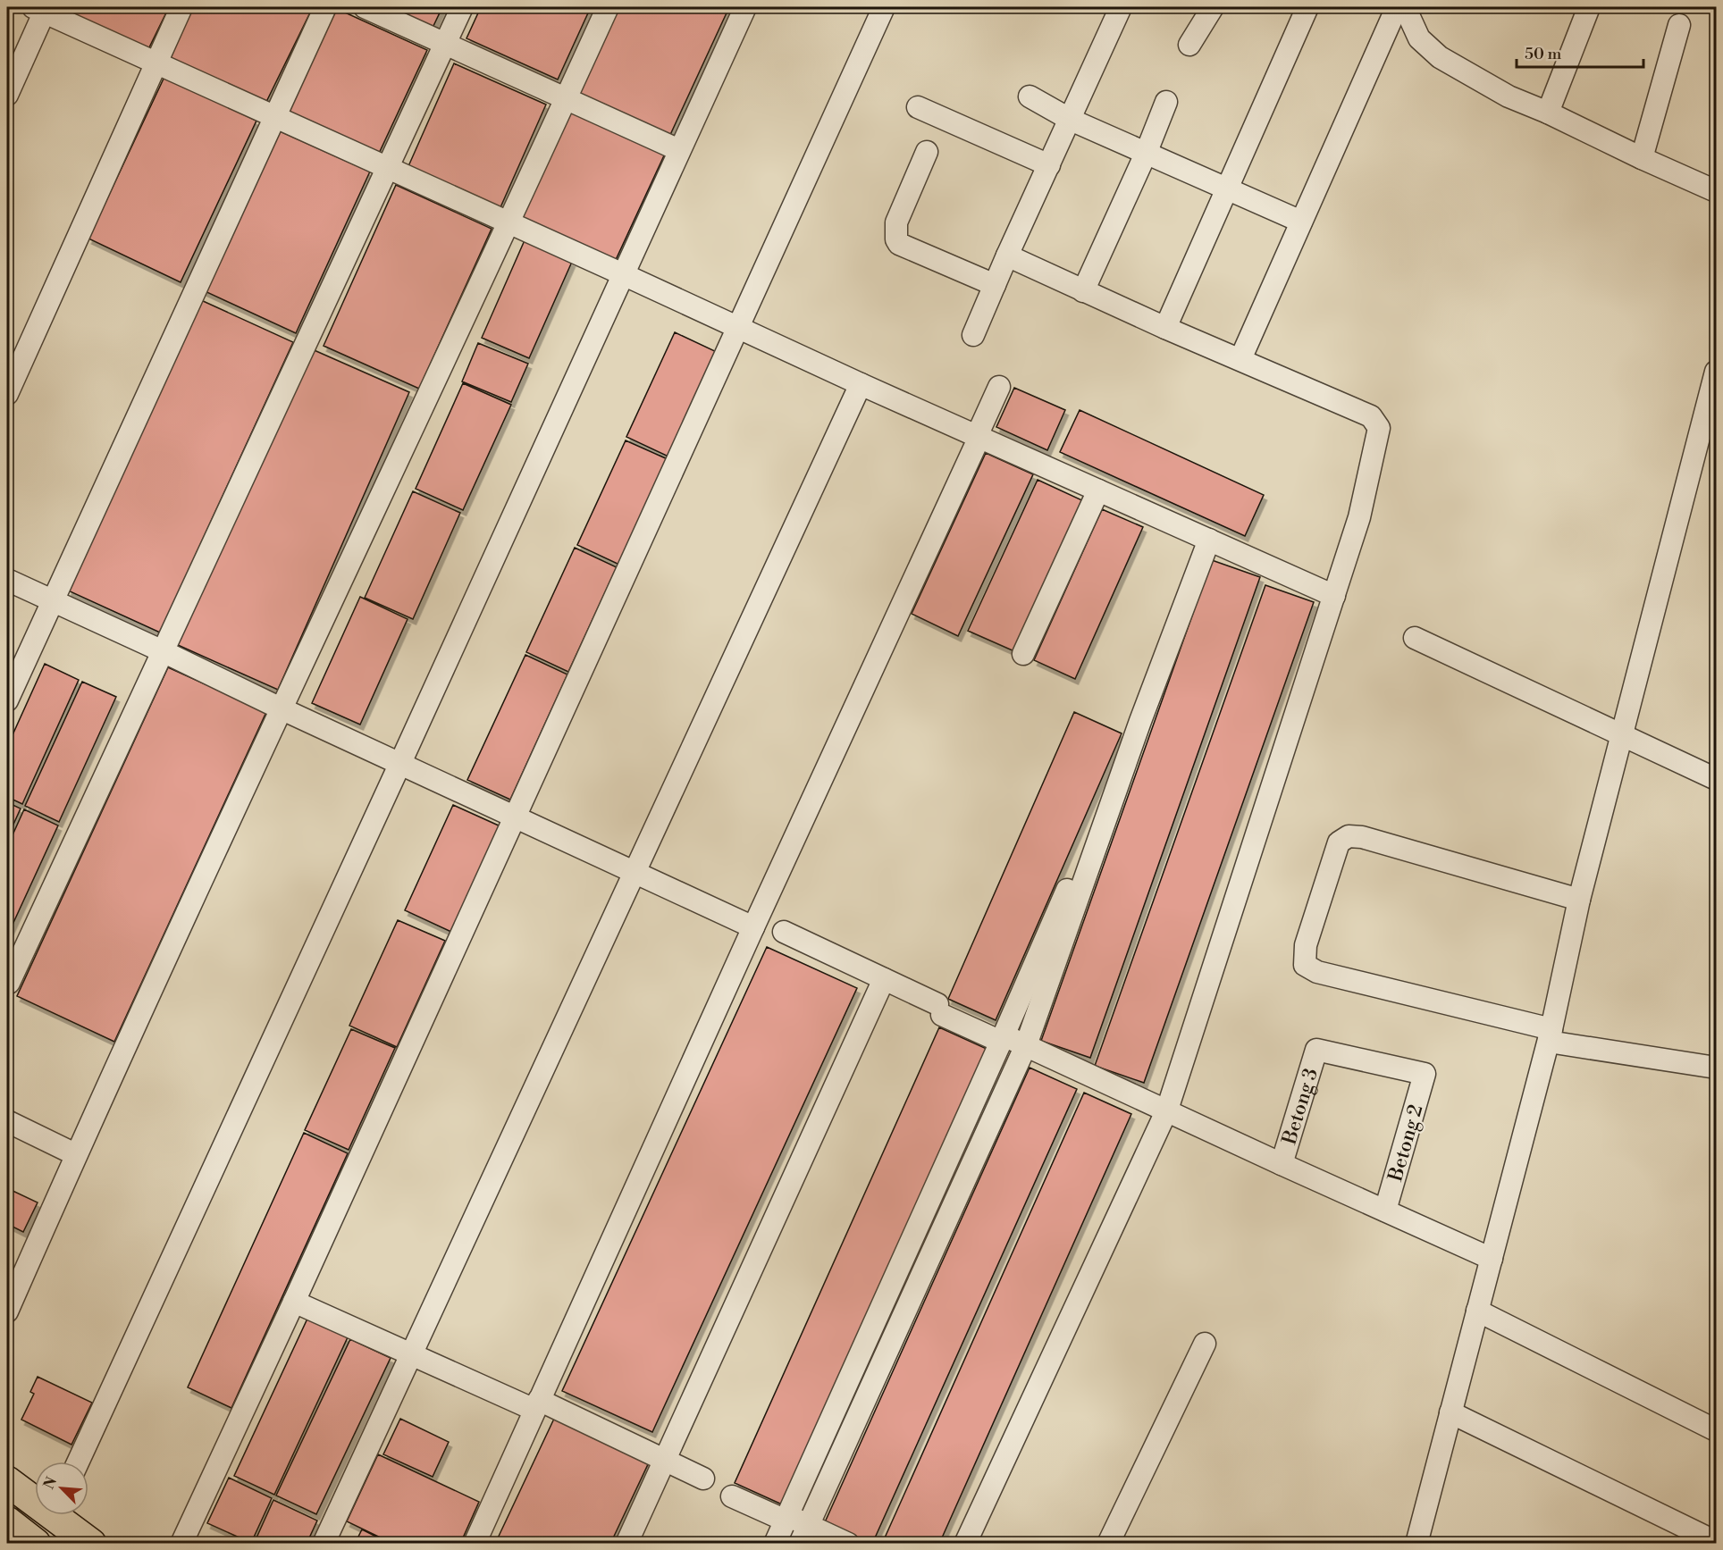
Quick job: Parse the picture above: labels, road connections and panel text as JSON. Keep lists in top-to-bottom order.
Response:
{
  "streets": {
    "street": ["Betong 3", "Betong 2"]
  },
  "crossings": [
    ["Betong 3", "Betong 2"]
  ],
  "scale_bar": "50 m",
  "north": "top left"
}
